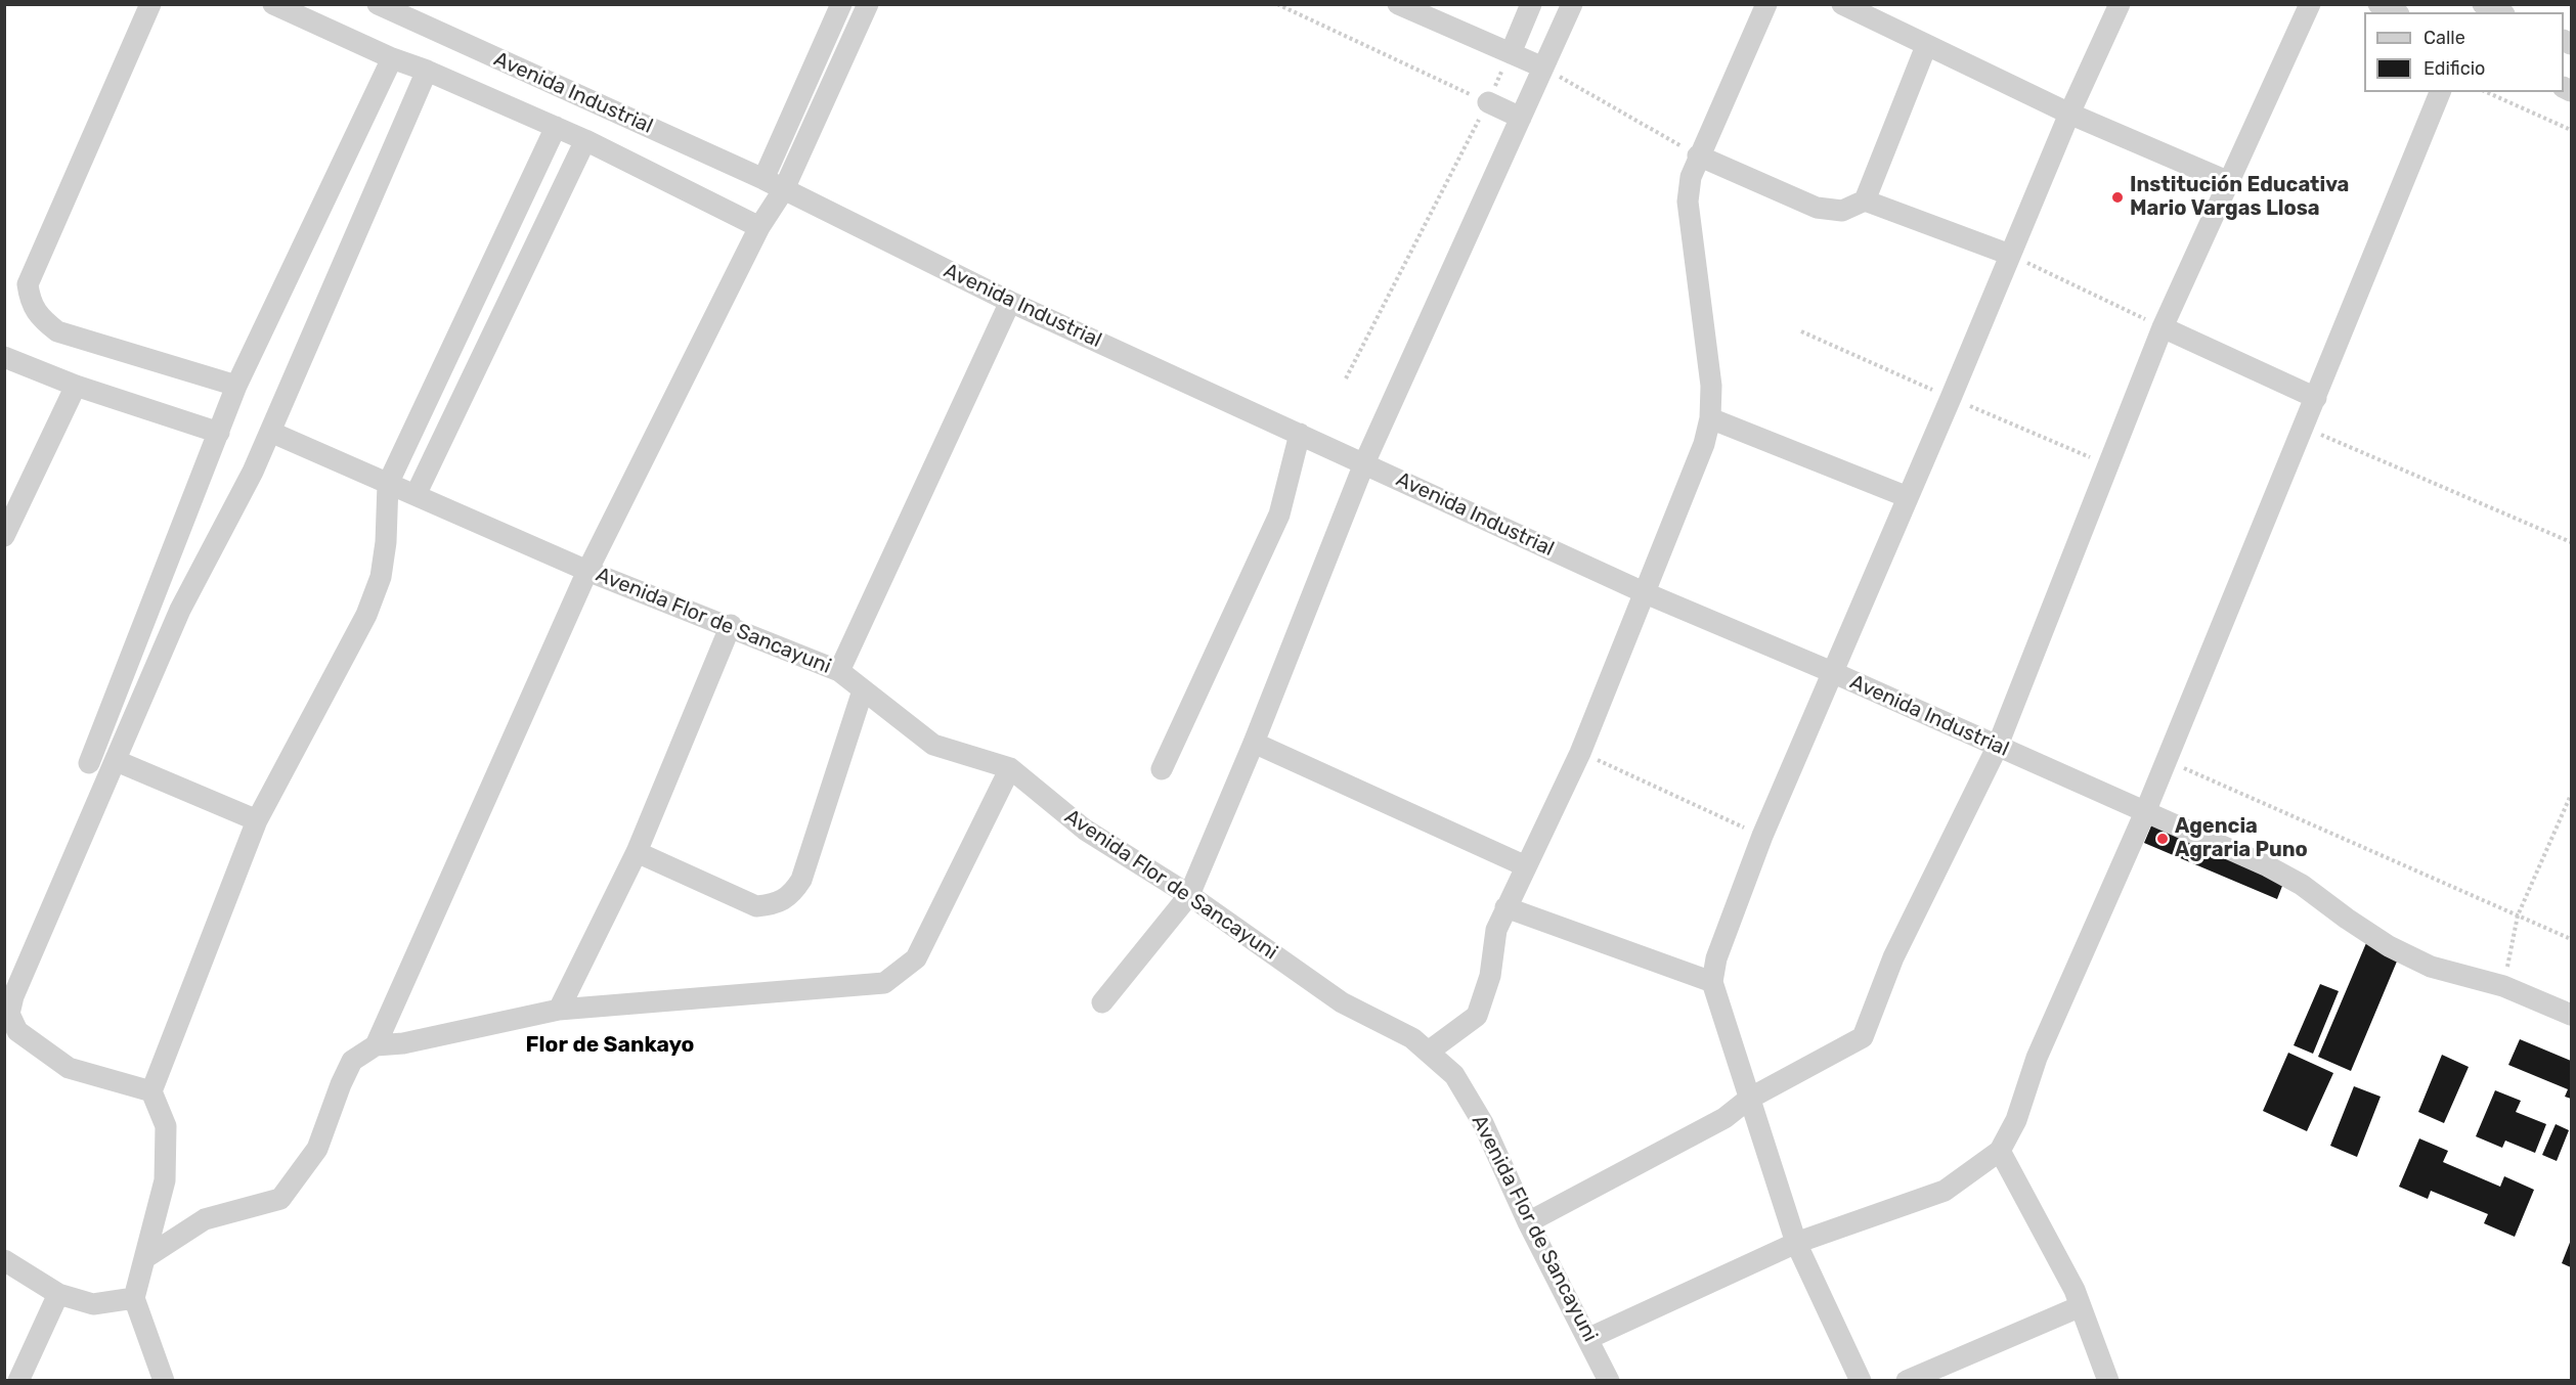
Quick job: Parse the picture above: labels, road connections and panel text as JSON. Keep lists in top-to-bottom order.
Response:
{
  "streets": {
    "street": ["Avenida Industrial", "Avenida Flor de Sancayuni"]
  },
  "districts": ["Flor de Sankayo"],
  "places": ["Institución Educativa Mario Vargas Llosa", "Agencia Agraria Puno"],
  "legend": ["Calle", "Edificio"]
}
